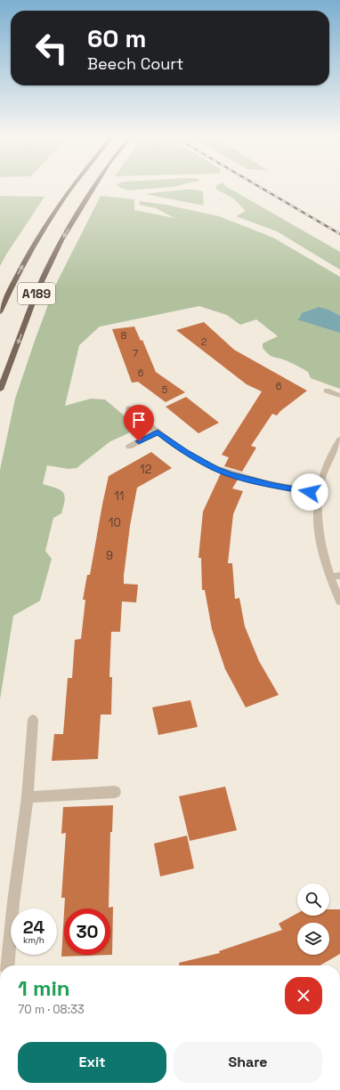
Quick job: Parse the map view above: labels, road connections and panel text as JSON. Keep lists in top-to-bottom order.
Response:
{
  "streets": {
    "main road": ["A189"]
  },
  "house_numbers": [
    "8",
    "2",
    "7",
    "6",
    "6",
    "5",
    "12",
    "11",
    "10",
    "9"
  ],
  "page": {
    "turn": ["60 m", "Beech Court"],
    "speed": "24 km/h",
    "limit": "30",
    "heading": ["1 min", "70 m · 08:33"],
    "buttons": ["Exit", "Share"]
  }
}
